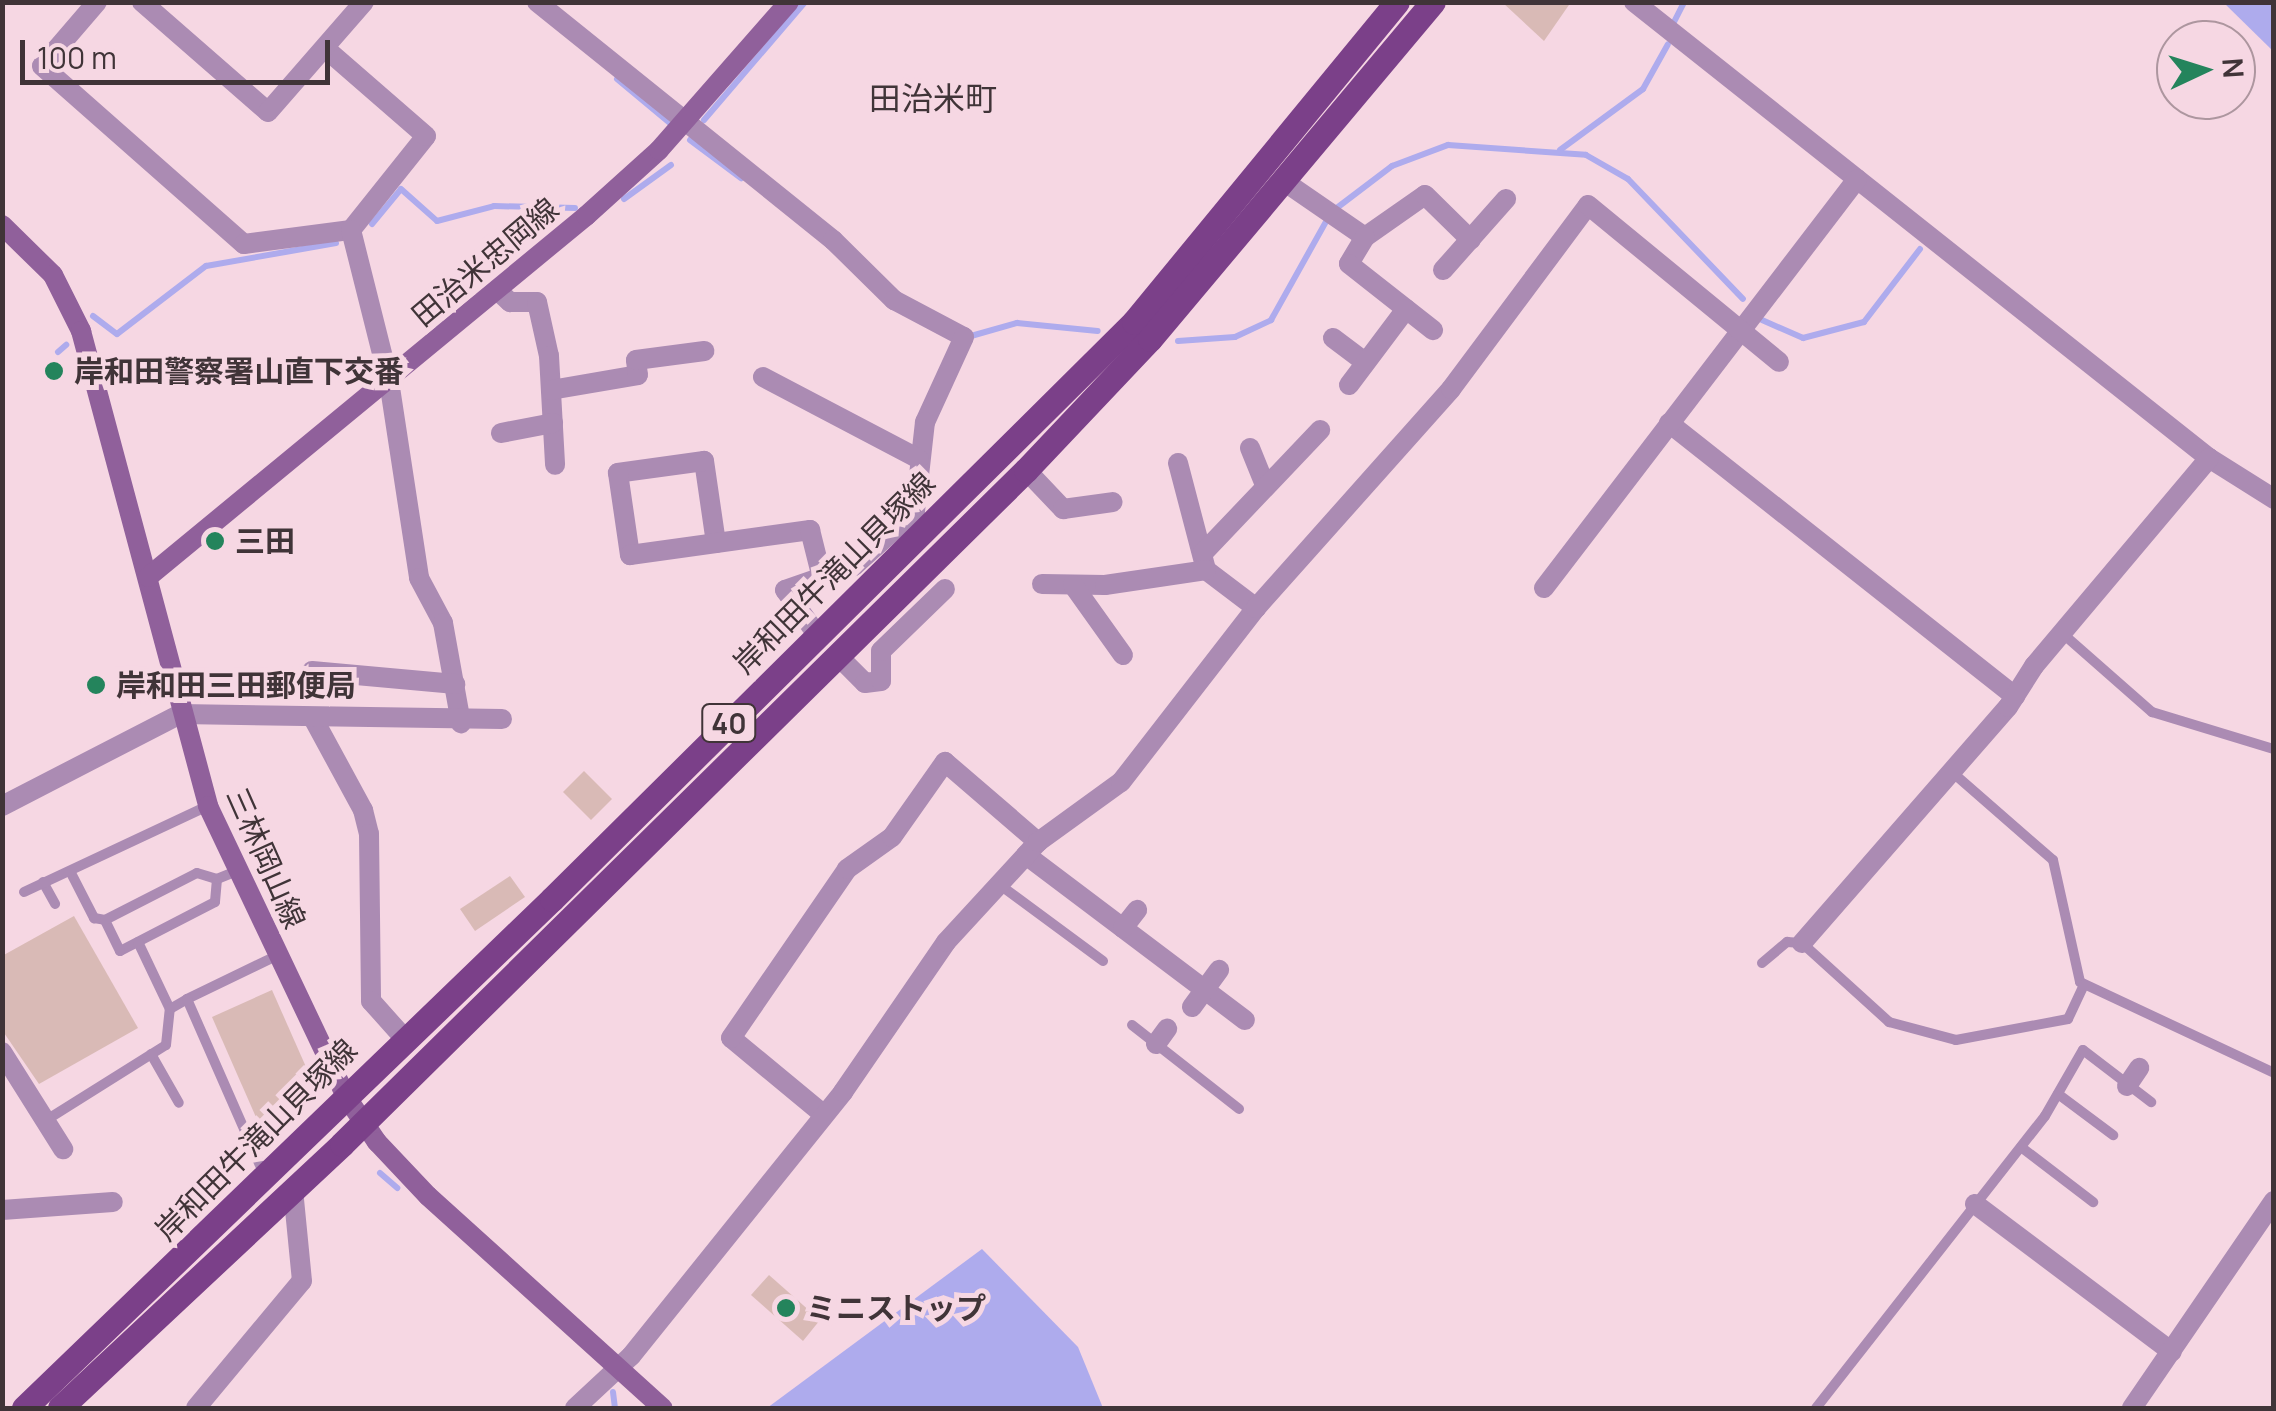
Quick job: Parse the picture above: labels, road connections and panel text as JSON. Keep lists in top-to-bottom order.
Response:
{
  "streets": {
    "main road": [
      "田治米忠岡線",
      "岸和田牛滝山貝塚線",
      "40",
      "三林岡山線"
    ]
  },
  "crossings": [
    ["田治米忠岡線", "三林岡山線"],
    ["岸和田牛滝山貝塚線", "三林岡山線"]
  ],
  "districts": ["田治米町"],
  "places": [
    "岸和田警察署山直下交番",
    "三田",
    "岸和田三田郵便局",
    "ミニストップ"
  ],
  "scale_bar": "100 m",
  "north": "right"
}
